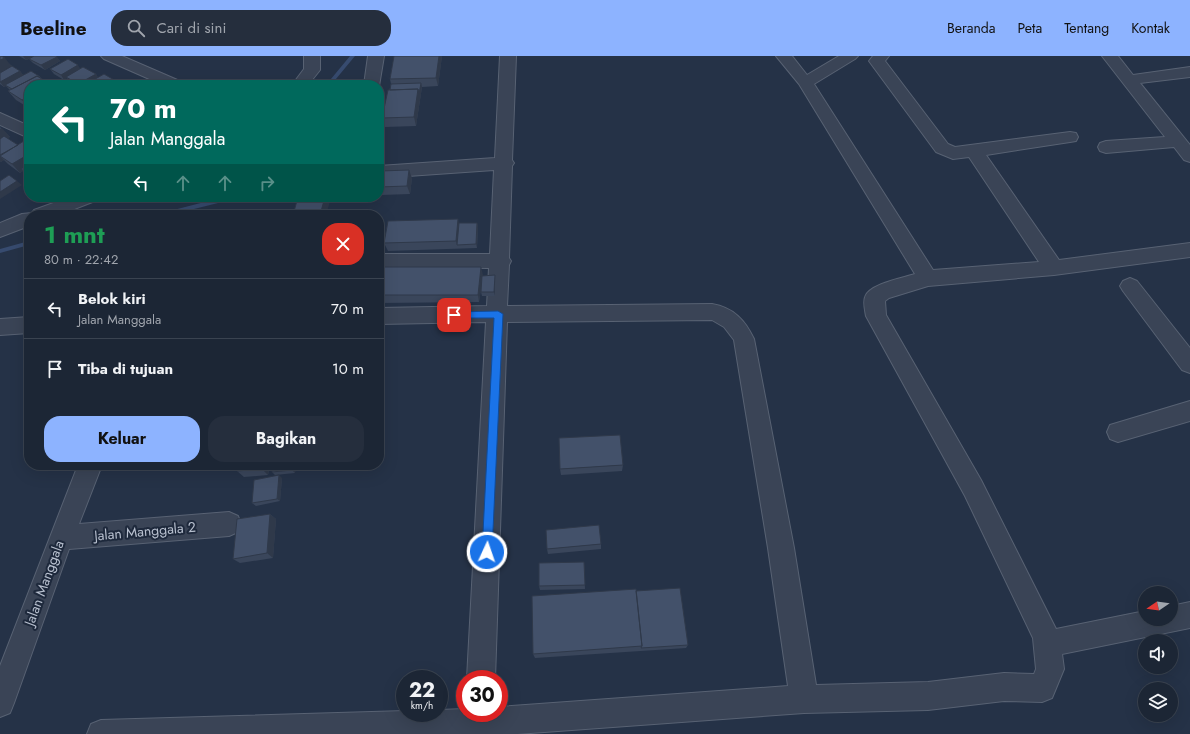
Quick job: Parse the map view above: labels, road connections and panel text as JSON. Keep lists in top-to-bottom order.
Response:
{
  "streets": {
    "street": ["Jalan Manggala 2", "Jalan Manggala"]
  },
  "crossings": [
    ["Jalan Manggala 2", "Jalan Manggala"]
  ],
  "north": "left",
  "page": {
    "header": "Beeline",
    "search": "Cari di sini",
    "nav": [
      "Beranda",
      "Peta",
      "Tentang",
      "Kontak"
    ],
    "turn": ["70 m", "Jalan Manggala"],
    "heading": ["1 mnt", "80 m · 22:42"],
    "list": [
      {
        "name": "Belok kiri",
        "note": "Jalan Manggala",
        "value": "70 m"
      },
      {
        "name": "Tiba di tujuan",
        "value": "10 m"
      }
    ],
    "buttons": ["Keluar", "Bagikan"],
    "speed": "22 km/h",
    "limit": "30"
  }
}
